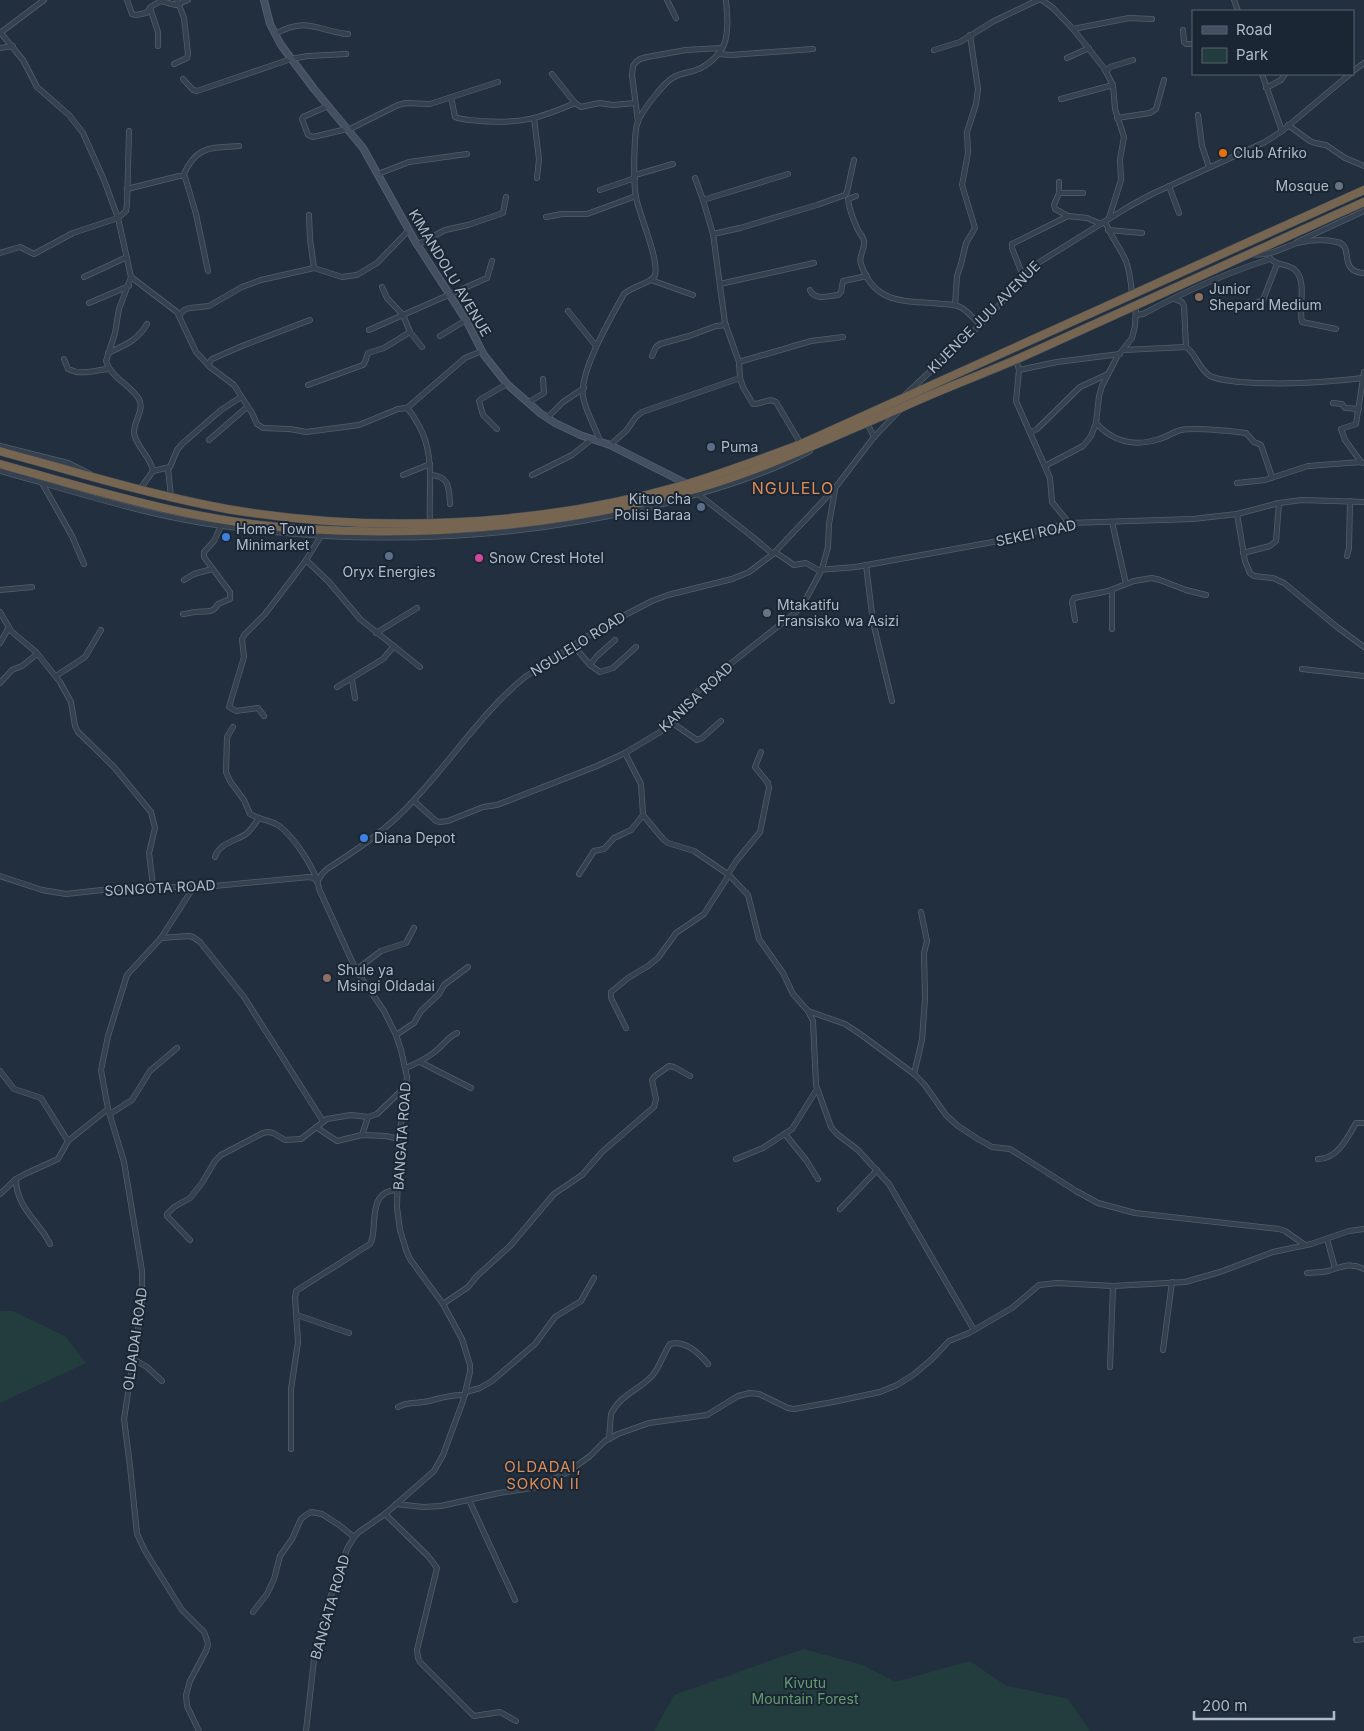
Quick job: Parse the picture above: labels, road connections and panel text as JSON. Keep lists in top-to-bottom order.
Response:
{
  "streets": {
    "street": [
      "KIMANDOLU AVENUE",
      "KIJENGE JUU AVENUE",
      "SEKEI ROAD",
      "NGULELO ROAD",
      "KANISA ROAD",
      "SONGOTA ROAD",
      "BANGATA ROAD",
      "OLDADAI ROAD"
    ]
  },
  "crossings": [
    ["SEKEI ROAD", "NGULELO ROAD"],
    ["SEKEI ROAD", "KANISA ROAD"],
    ["NGULELO ROAD", "KANISA ROAD"],
    ["NGULELO ROAD", "SONGOTA ROAD"],
    ["NGULELO ROAD", "BANGATA ROAD"],
    ["SONGOTA ROAD", "BANGATA ROAD"],
    ["SONGOTA ROAD", "OLDADAI ROAD"]
  ],
  "districts": ["NGULELO", "OLDADAI, SOKON II"],
  "parks": ["Kivutu Mountain Forest"],
  "places": [
    "Club Afriko",
    "Mosque",
    "Junior Shepard Medium",
    "Puma",
    "Kituo cha Polisi Baraa",
    "Home Town Minimarket",
    "Oryx Energies",
    "Snow Crest Hotel",
    "Mtakatifu Fransisko wa Asizi",
    "Diana Depot",
    "Shule ya Msingi Oldadai"
  ],
  "legend": ["Road", "Park"],
  "scale_bar": "200 m"
}
